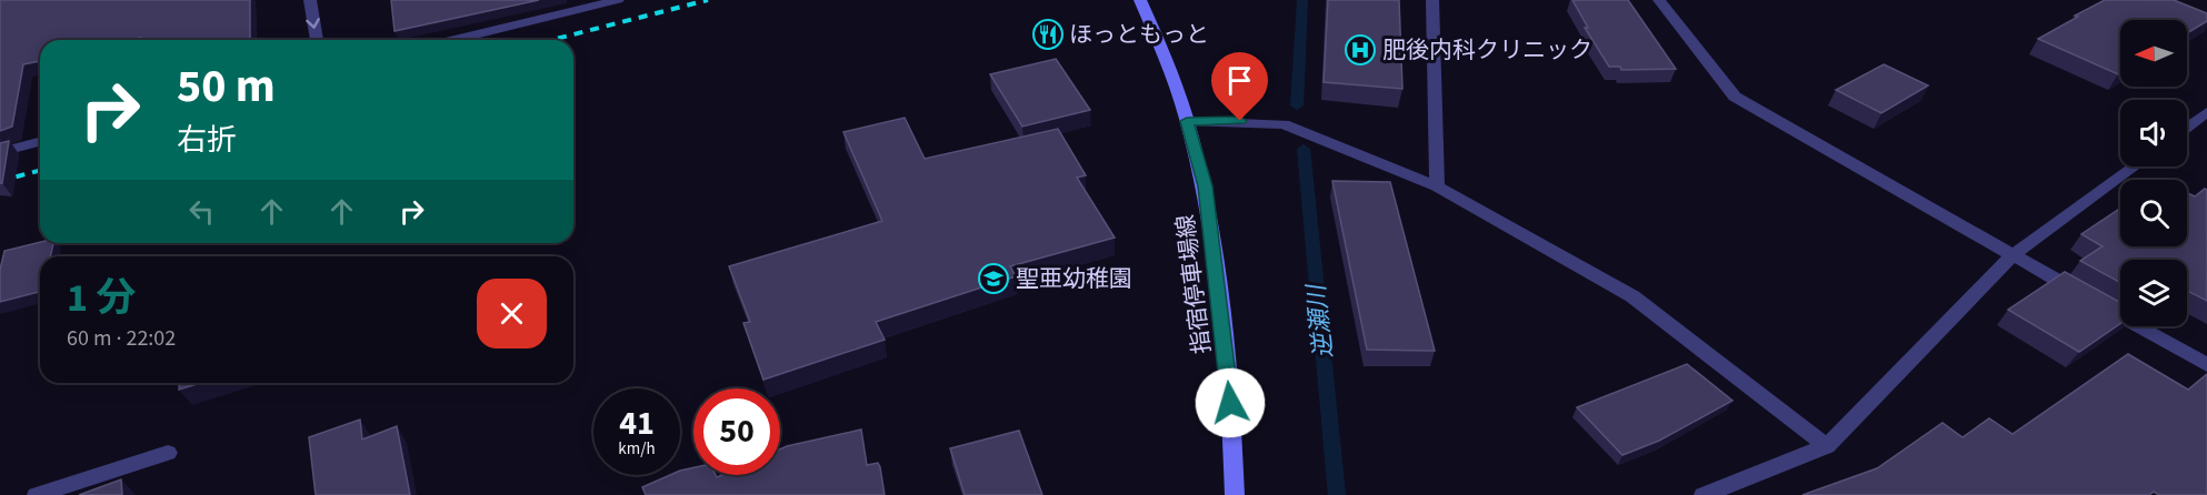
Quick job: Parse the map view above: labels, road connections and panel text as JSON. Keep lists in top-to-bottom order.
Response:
{
  "streets": {
    "main road": ["指宿停車場線"]
  },
  "water": ["逆瀬川"],
  "places": {
    "restaurant": ["ほっともっと"],
    "hospital": ["肥後内科クリニック"],
    "school or university": ["聖亜幼稚園"]
  },
  "north": "left",
  "page": {
    "turn": ["50 m", "右折"],
    "heading": ["1 分", "60 m · 22:02"],
    "speed": "41 km/h",
    "limit": "50"
  }
}
